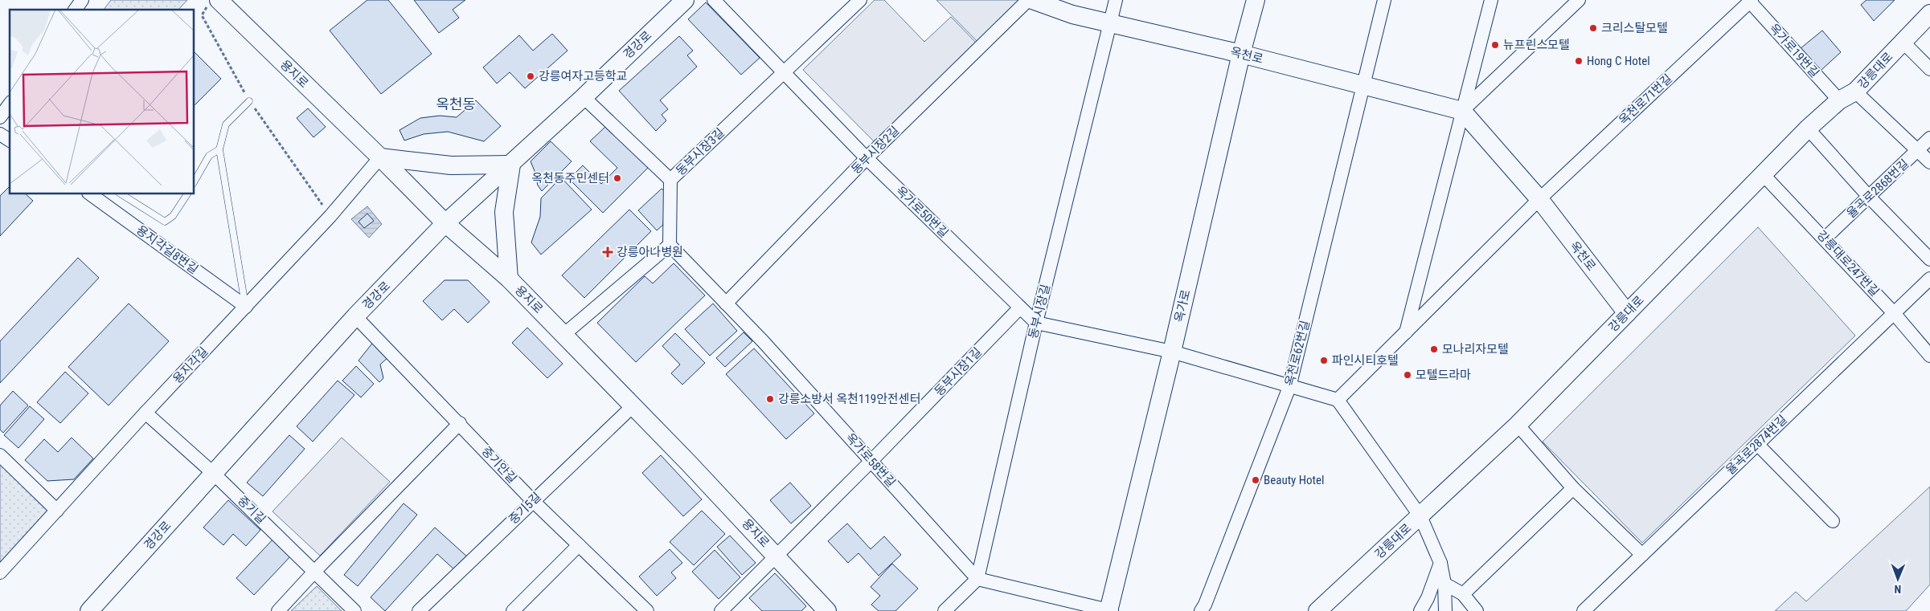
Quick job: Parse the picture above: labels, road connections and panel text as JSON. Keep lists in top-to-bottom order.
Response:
{
  "streets": {
    "street": [
      "경강로",
      "옥가로19번길",
      "옥천로",
      "강릉대로",
      "용지로",
      "옥천로71번길",
      "동부시장2길",
      "동부시장3길",
      "율곡로2868번길",
      "옥가로50번길",
      "용지각길8번길",
      "강릉대로247번길",
      "옥가로",
      "동부시장길",
      "옥천로62번길",
      "용지각길",
      "동부시장1길",
      "율곡로2874번길",
      "옥가로58번길",
      "중기안길",
      "중기5길",
      "중기길"
    ]
  },
  "crossings": [
    ["경강로", "용지로"],
    ["경강로", "중기안길"],
    ["경강로", "중기길"],
    ["옥가로19번길", "강릉대로"],
    ["옥가로19번길", "옥천로71번길"],
    ["옥천로", "강릉대로"],
    ["옥천로", "옥천로71번길"],
    ["옥천로", "옥가로"],
    ["옥천로", "동부시장길"],
    ["옥천로", "옥천로62번길"],
    ["강릉대로", "강릉대로247번길"],
    ["용지로", "용지각길"],
    ["용지로", "동부시장1길"],
    ["용지로", "중기5길"],
    ["동부시장2길", "옥가로50번길"],
    ["동부시장2길", "옥가로58번길"],
    ["동부시장3길", "옥가로50번길"],
    ["동부시장3길", "옥가로58번길"],
    ["율곡로2868번길", "강릉대로247번길"],
    ["옥가로50번길", "동부시장길"],
    ["옥가로50번길", "동부시장1길"],
    ["용지각길8번길", "용지각길"],
    ["강릉대로247번길", "율곡로2874번길"],
    ["동부시장길", "옥가로58번길"],
    ["용지각길", "중기길"],
    ["동부시장1길", "옥가로58번길"],
    ["중기안길", "중기5길"]
  ],
  "districts": ["옥천동"],
  "places": {
    "other": [
      "크리스탈모텔",
      "뉴프린스모텔",
      "Hong C Hotel",
      "강릉여자고등학교",
      "옥천동주민센터",
      "모나리자모텔",
      "파인시티호텔",
      "모텔드라마",
      "강릉소방서 옥천119안전센터",
      "Beauty Hotel"
    ],
    "health": ["강릉아나병원"]
  },
  "north": "bottom"
}
